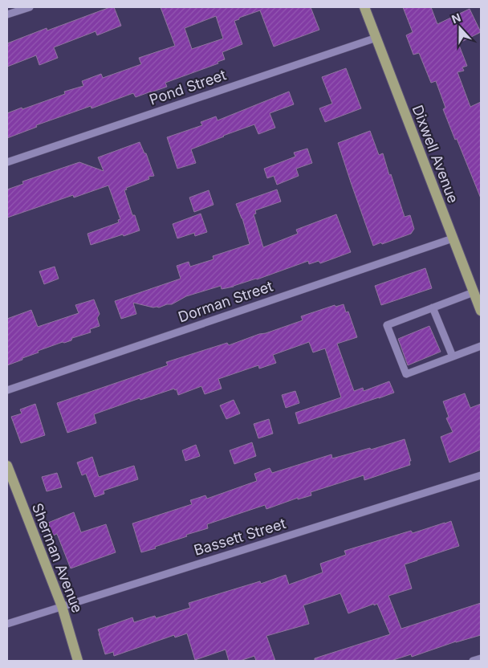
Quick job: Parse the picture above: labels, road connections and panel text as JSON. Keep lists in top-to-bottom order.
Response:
{
  "streets": {
    "main road": ["Dixwell Avenue", "Sherman Avenue"],
    "street": ["Pond Street", "Dorman Street", "Bassett Street"]
  },
  "crossings": [
    ["Pond Street", "Dixwell Avenue"],
    ["Dixwell Avenue", "Dorman Street"],
    ["Bassett Street", "Sherman Avenue"]
  ],
  "north": "top"
}
